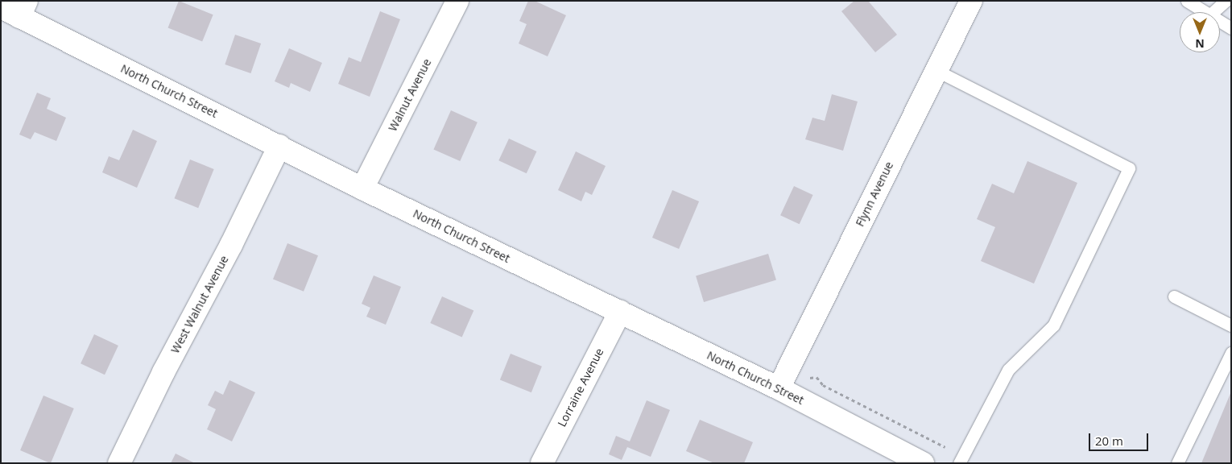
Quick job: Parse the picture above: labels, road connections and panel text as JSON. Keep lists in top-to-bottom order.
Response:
{
  "streets": {
    "street": [
      "North Church Street",
      "Walnut Avenue",
      "Flynn Avenue",
      "West Walnut Avenue",
      "Lorraine Avenue"
    ]
  },
  "crossings": [
    ["North Church Street", "Walnut Avenue"],
    ["North Church Street", "Flynn Avenue"],
    ["North Church Street", "West Walnut Avenue"],
    ["North Church Street", "Lorraine Avenue"]
  ],
  "scale_bar": "20 m",
  "north": "bottom"
}
